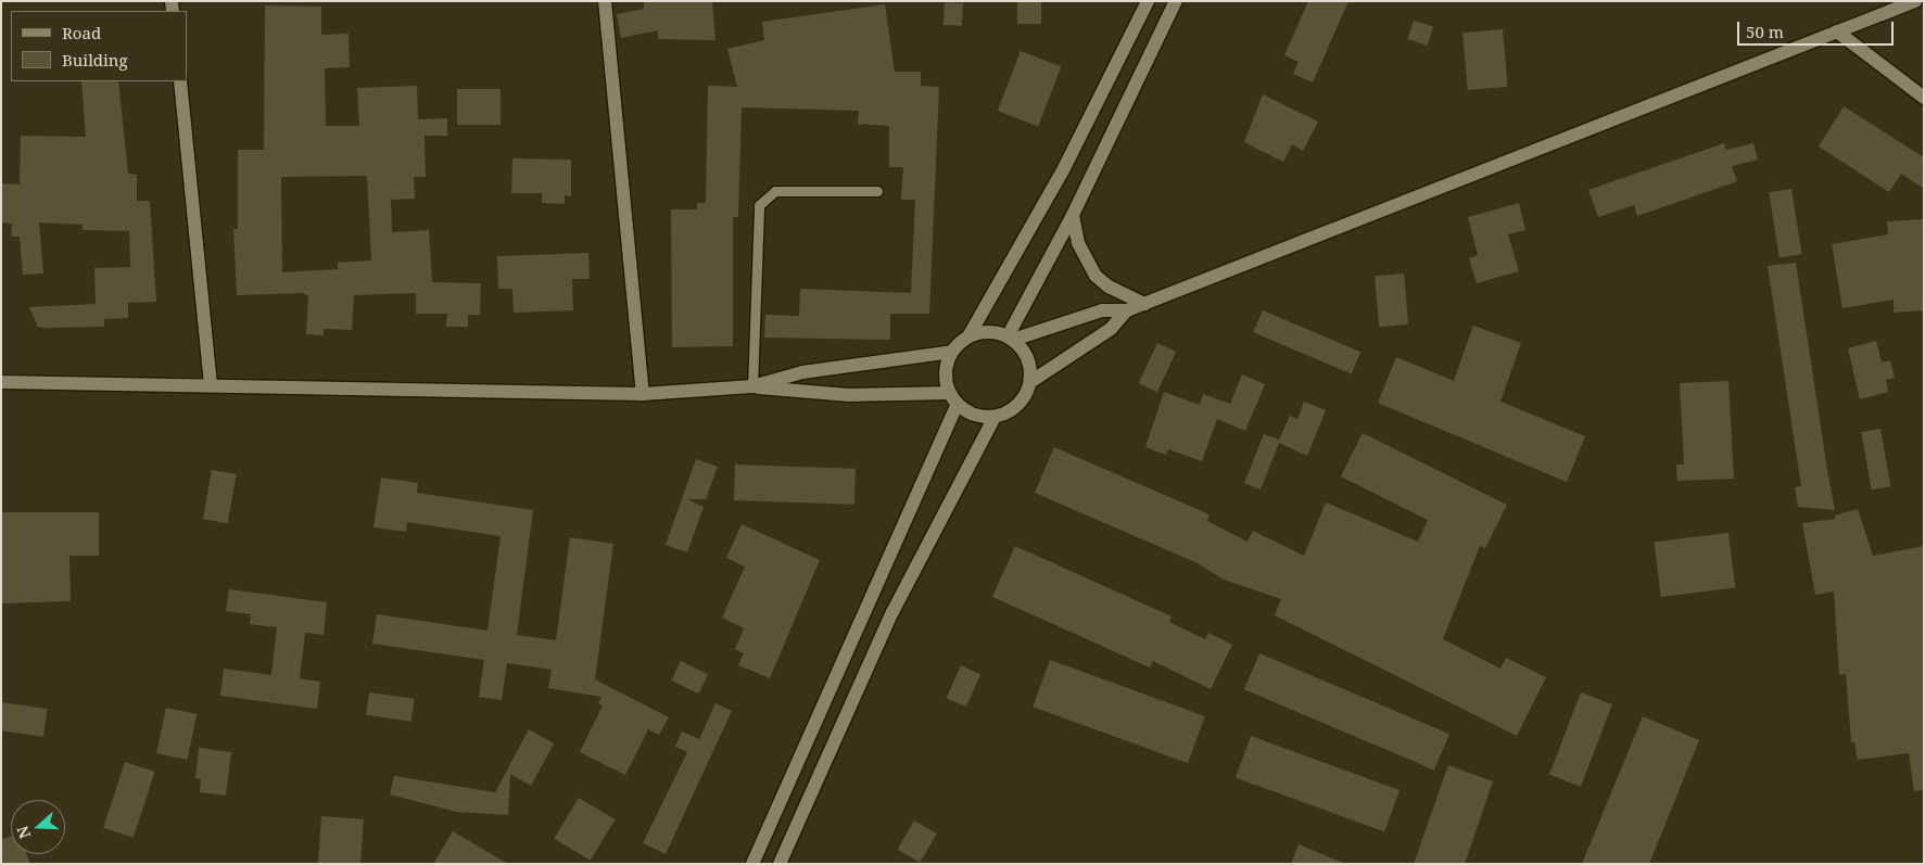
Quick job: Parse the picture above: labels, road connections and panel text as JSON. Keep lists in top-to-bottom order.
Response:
{
  "legend": ["Road", "Building"],
  "scale_bar": "50 m",
  "north": "left"
}
